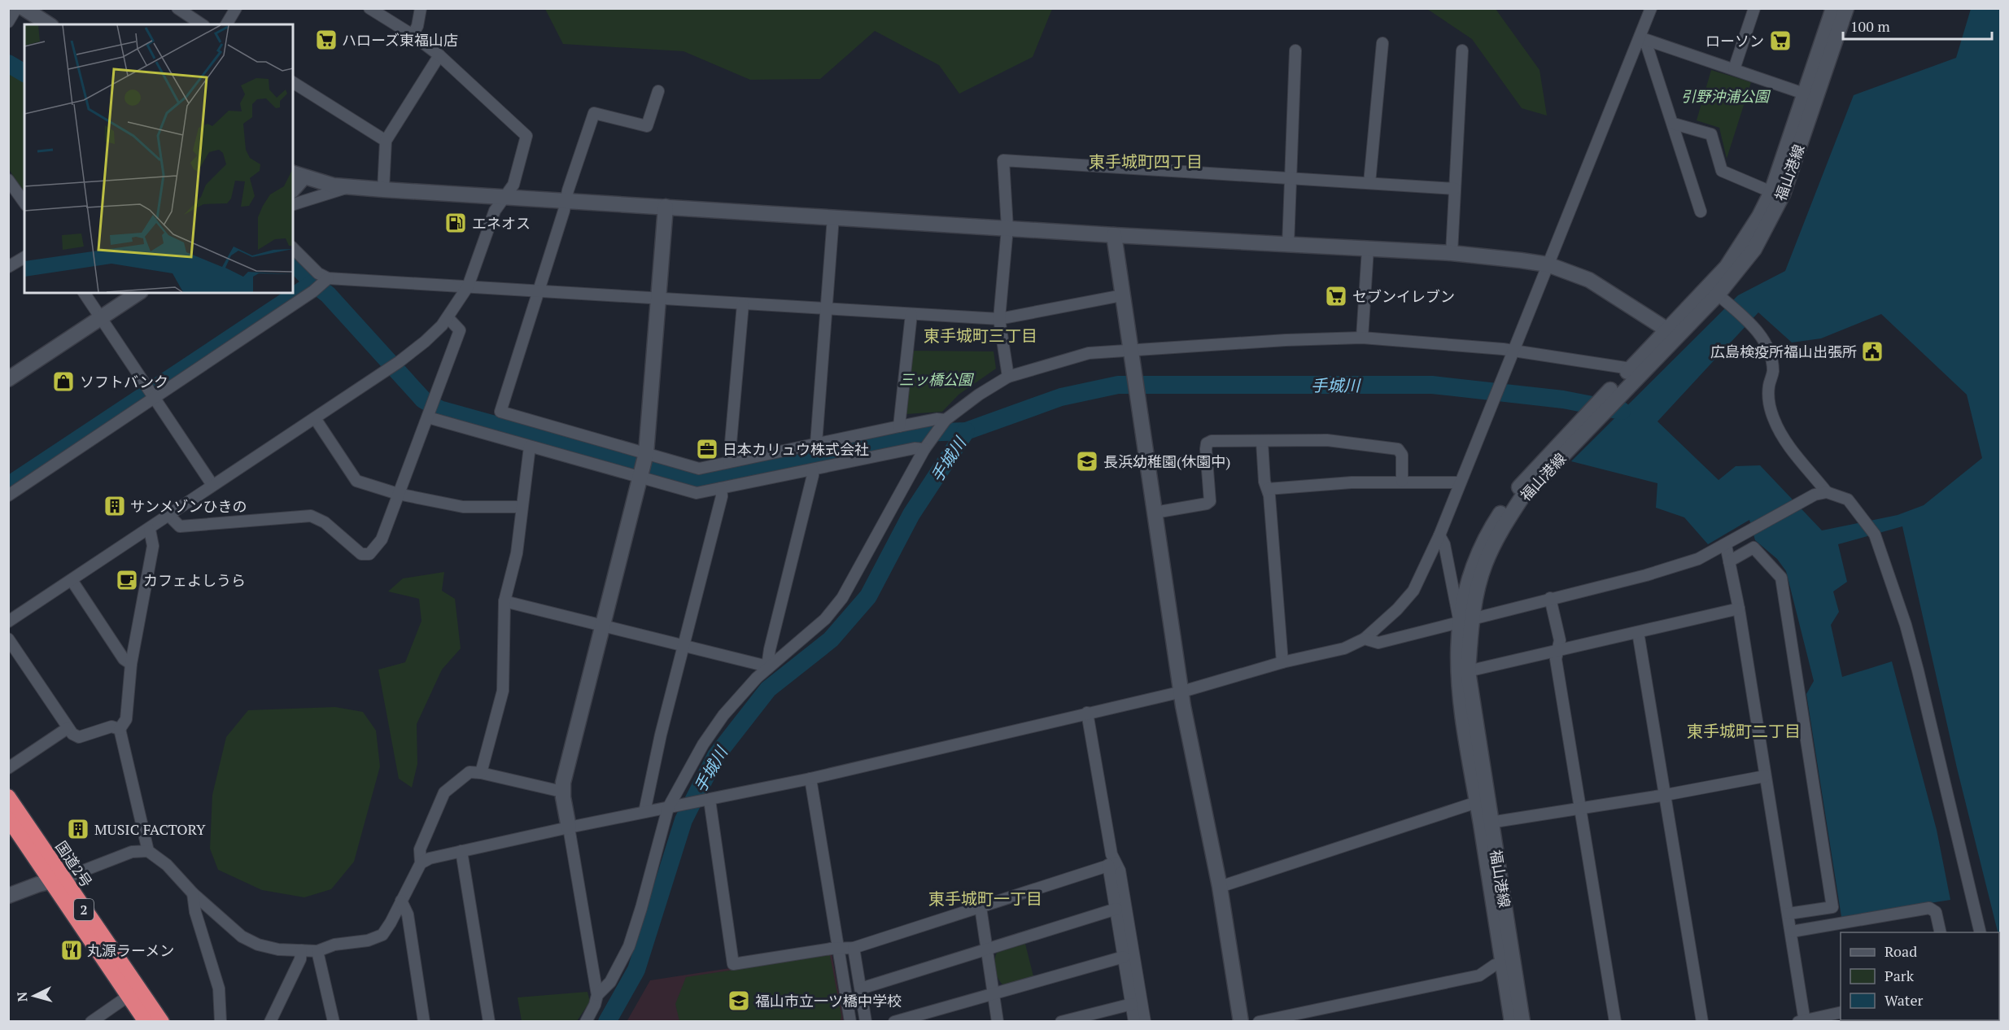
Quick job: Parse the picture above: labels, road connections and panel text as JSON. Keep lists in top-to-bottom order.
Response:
{
  "streets": {
    "highway": ["国道2号", "2"],
    "street": ["福山港線"]
  },
  "districts": [
    "東手城町四丁目",
    "東手城町三丁目",
    "東手城町二丁目",
    "東手城町一丁目"
  ],
  "water": ["手城川"],
  "parks": ["引野沖浦公園", "三ッ橋公園"],
  "places": {
    "supermarket": ["ハローズ東福山店", "ローソン", "セブンイレブン"],
    "fuel station": ["エネオス"],
    "public building": ["広島検疫所福山出張所"],
    "shop": ["ソフトバンク"],
    "office": ["日本カリュウ株式会社"],
    "school or university": ["長浜幼稚園(休園中)", "福山市立一ツ橋中学校"],
    "building": ["サンメゾンひきの", "MUSIC FACTORY"],
    "cafe": ["カフェよしうら"],
    "restaurant": ["丸源ラーメン"]
  },
  "legend": ["Road", "Park", "Water"],
  "scale_bar": "100 m",
  "north": "left"
}
